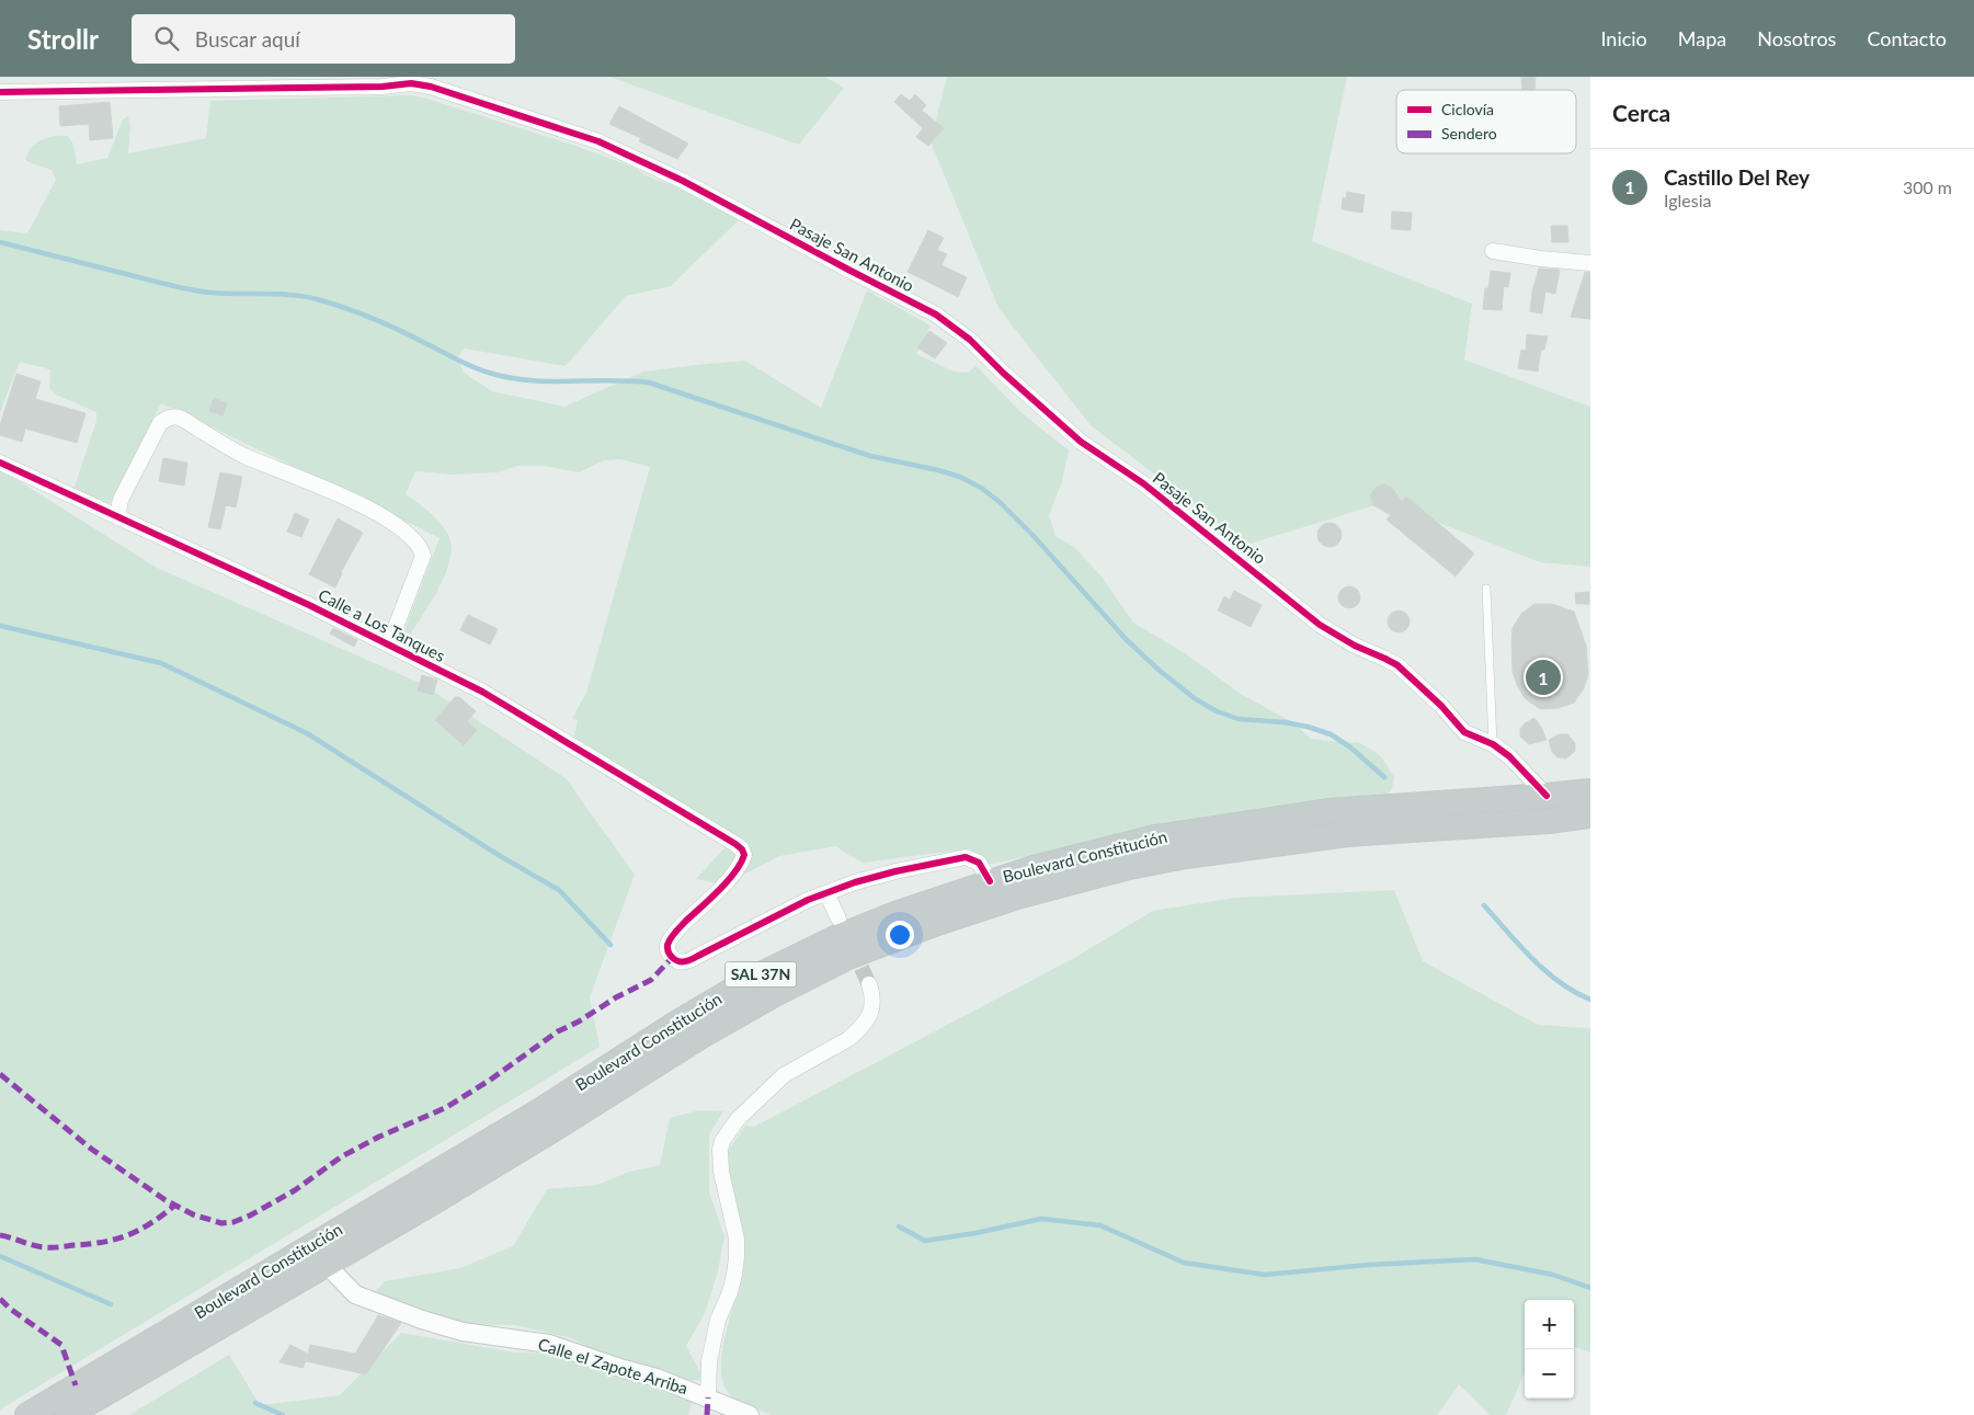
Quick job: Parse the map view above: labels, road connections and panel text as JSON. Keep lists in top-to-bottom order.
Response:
{
  "streets": {
    "highway": ["Boulevard Constitución", "SAL 37N"],
    "street": ["Pasaje San Antonio", "Calle a Los Tanques", "Calle el Zapote Arriba"]
  },
  "crossings": [
    ["Pasaje San Antonio", "Boulevard Constitución"],
    ["Boulevard Constitución", "Calle el Zapote Arriba"]
  ],
  "legend": ["Ciclovía", "Sendero"],
  "page": {
    "header": "Strollr",
    "search": "Buscar aquí",
    "nav": [
      "Inicio",
      "Mapa",
      "Nosotros",
      "Contacto"
    ],
    "heading": "Cerca",
    "list": [
      {
        "mark": "1",
        "name": "Castillo Del Rey",
        "note": "Iglesia",
        "value": "300 m"
      }
    ],
    "pins": "1",
    "map_buttons": ["+", "−"]
  }
}
